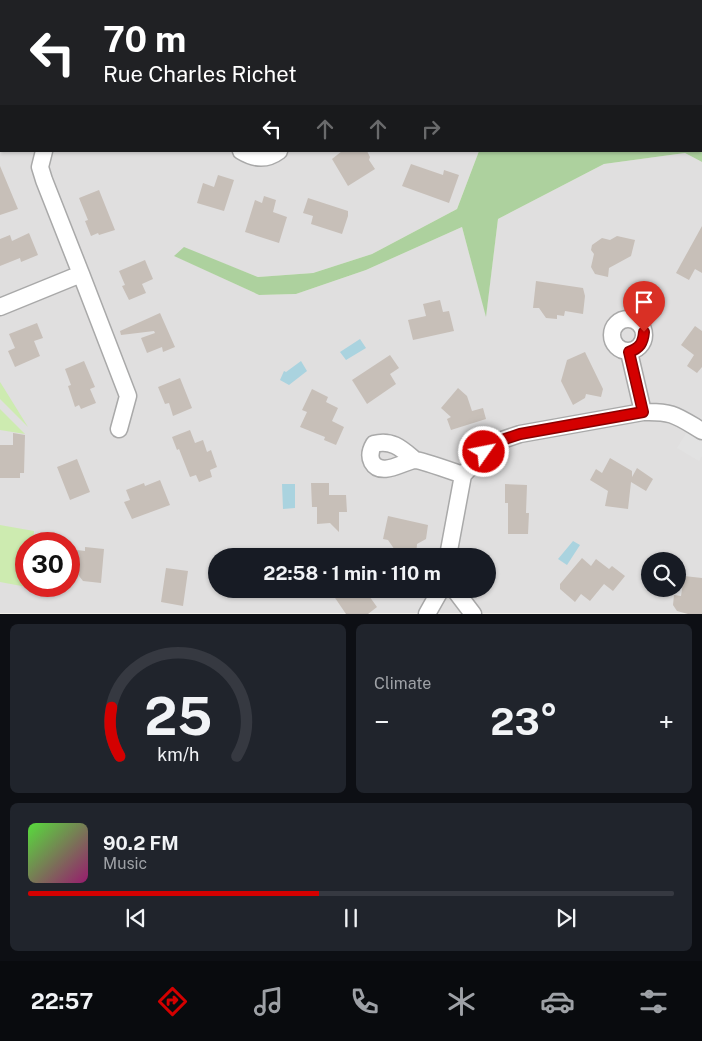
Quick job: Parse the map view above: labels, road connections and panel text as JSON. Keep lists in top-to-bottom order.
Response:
{
  "page": {
    "turn": ["70 m", "Rue Charles Richet"],
    "limit": "30",
    "trip": "22:58 · 1 min · 110 m",
    "tile": "Climate",
    "heat": ["−", "23°", "+"],
    "song": ["90.2 FM", "Music"],
    "tabs": "22:57",
    "gauge": ["25", "km/h"]
  }
}
